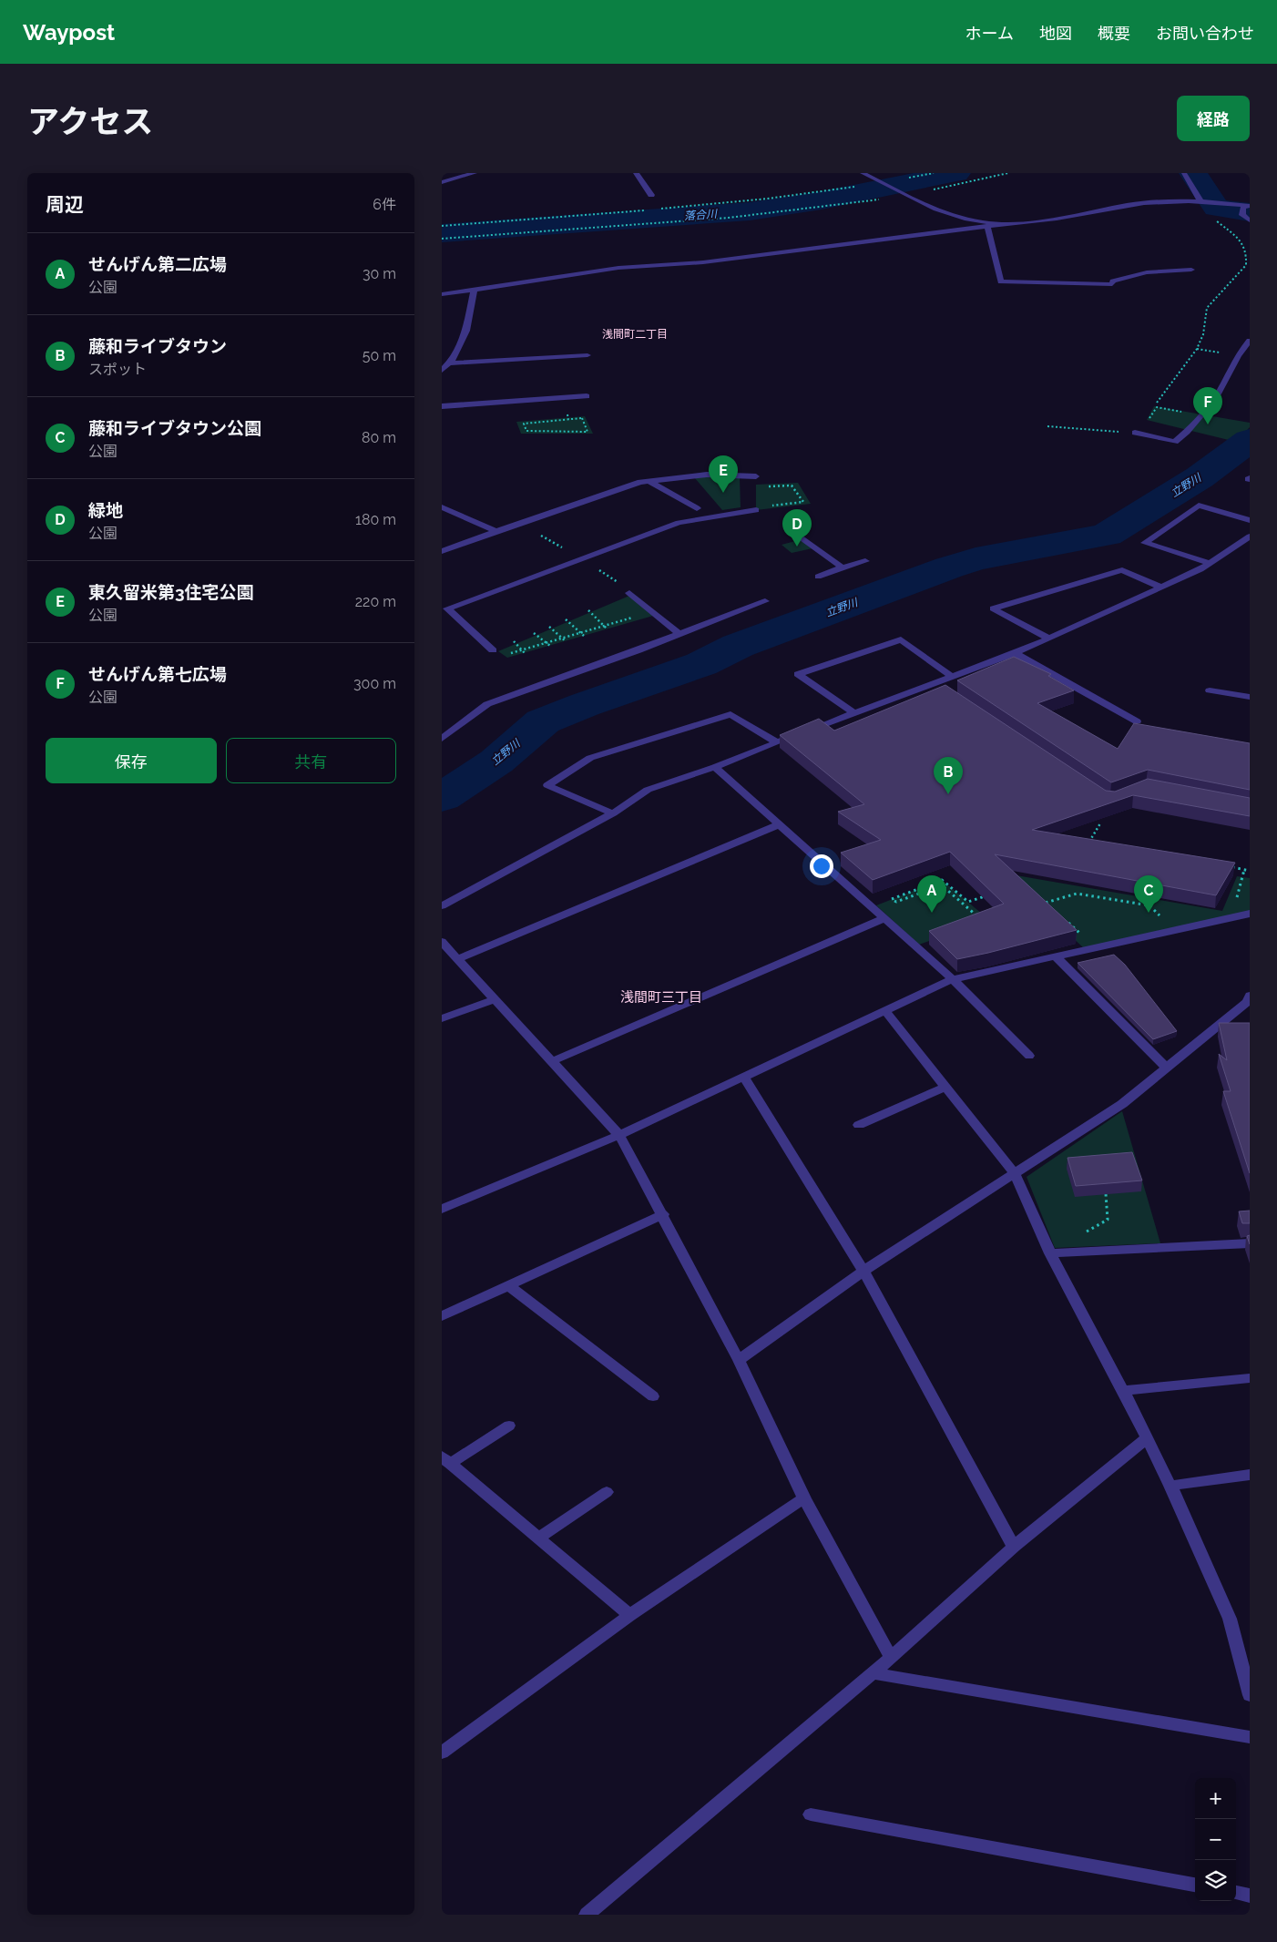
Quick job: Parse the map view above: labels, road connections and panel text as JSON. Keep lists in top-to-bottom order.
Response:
{
  "districts": ["浅間町二丁目", "浅間町三丁目"],
  "water": ["落合川", "立野川"],
  "page": {
    "header": "Waypost",
    "nav": [
      "ホーム",
      "地図",
      "概要",
      "お問い合わせ"
    ],
    "title": "アクセス",
    "buttons": [
      "経路",
      ["保存", "共有"]
    ],
    "heading": ["周辺", "6件"],
    "list": [
      {
        "mark": "A",
        "name": "せんげん第二広場",
        "note": "公園",
        "value": "30 m"
      },
      {
        "mark": "B",
        "name": "藤和ライブタウン",
        "note": "スポット",
        "value": "50 m"
      },
      {
        "mark": "C",
        "name": "藤和ライブタウン公園",
        "note": "公園",
        "value": "80 m"
      },
      {
        "mark": "D",
        "name": "緑地",
        "note": "公園",
        "value": "180 m"
      },
      {
        "mark": "E",
        "name": "東久留米第3住宅公園",
        "note": "公園",
        "value": "220 m"
      },
      {
        "mark": "F",
        "name": "せんげん第七広場",
        "note": "公園",
        "value": "300 m"
      }
    ],
    "pins": [
      "F",
      "E",
      "D",
      "B",
      "A",
      "C"
    ],
    "map_buttons": ["+", "−"]
  }
}
